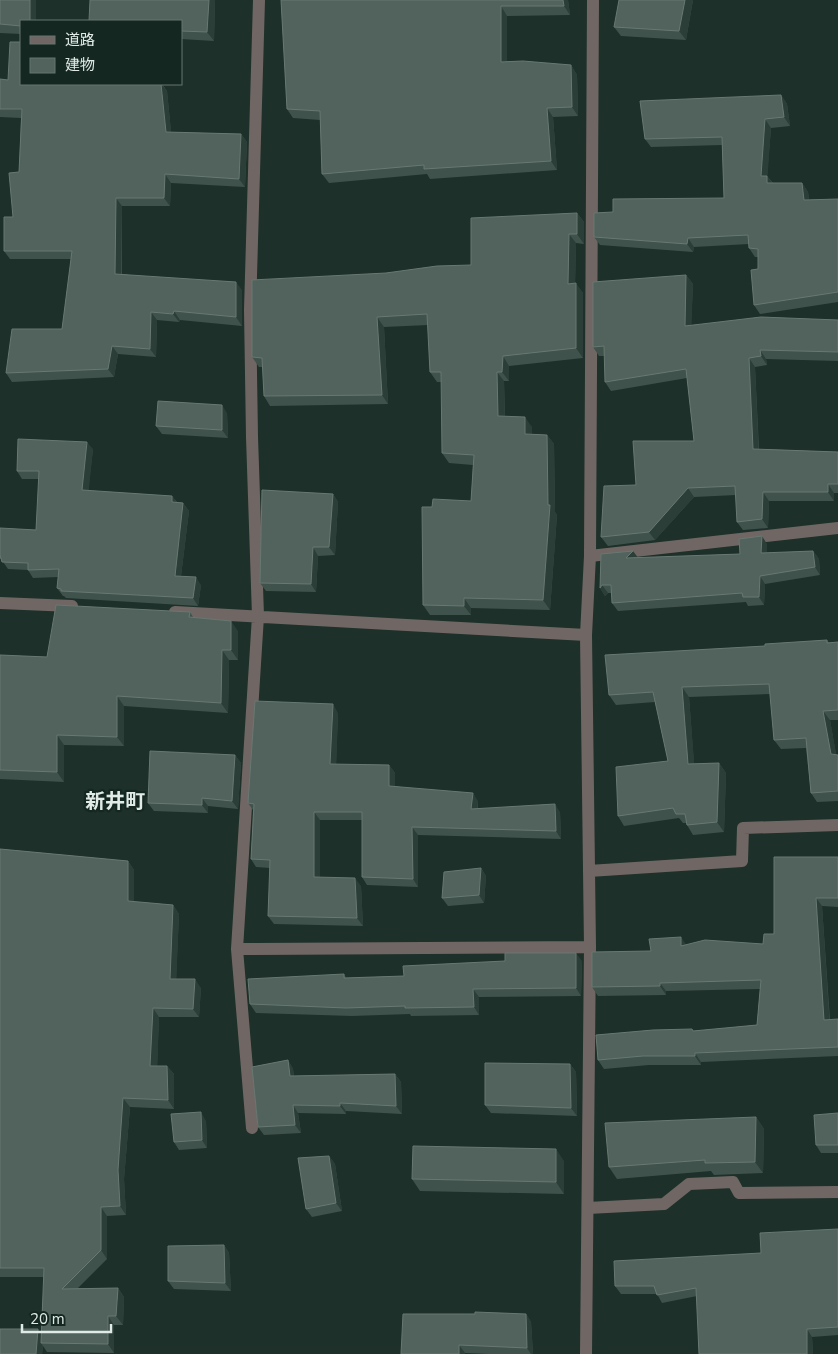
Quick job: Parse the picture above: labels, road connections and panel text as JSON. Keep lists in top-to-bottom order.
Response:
{
  "districts": ["新井町"],
  "legend": ["道路", "建物"],
  "scale_bar": "20 m"
}
